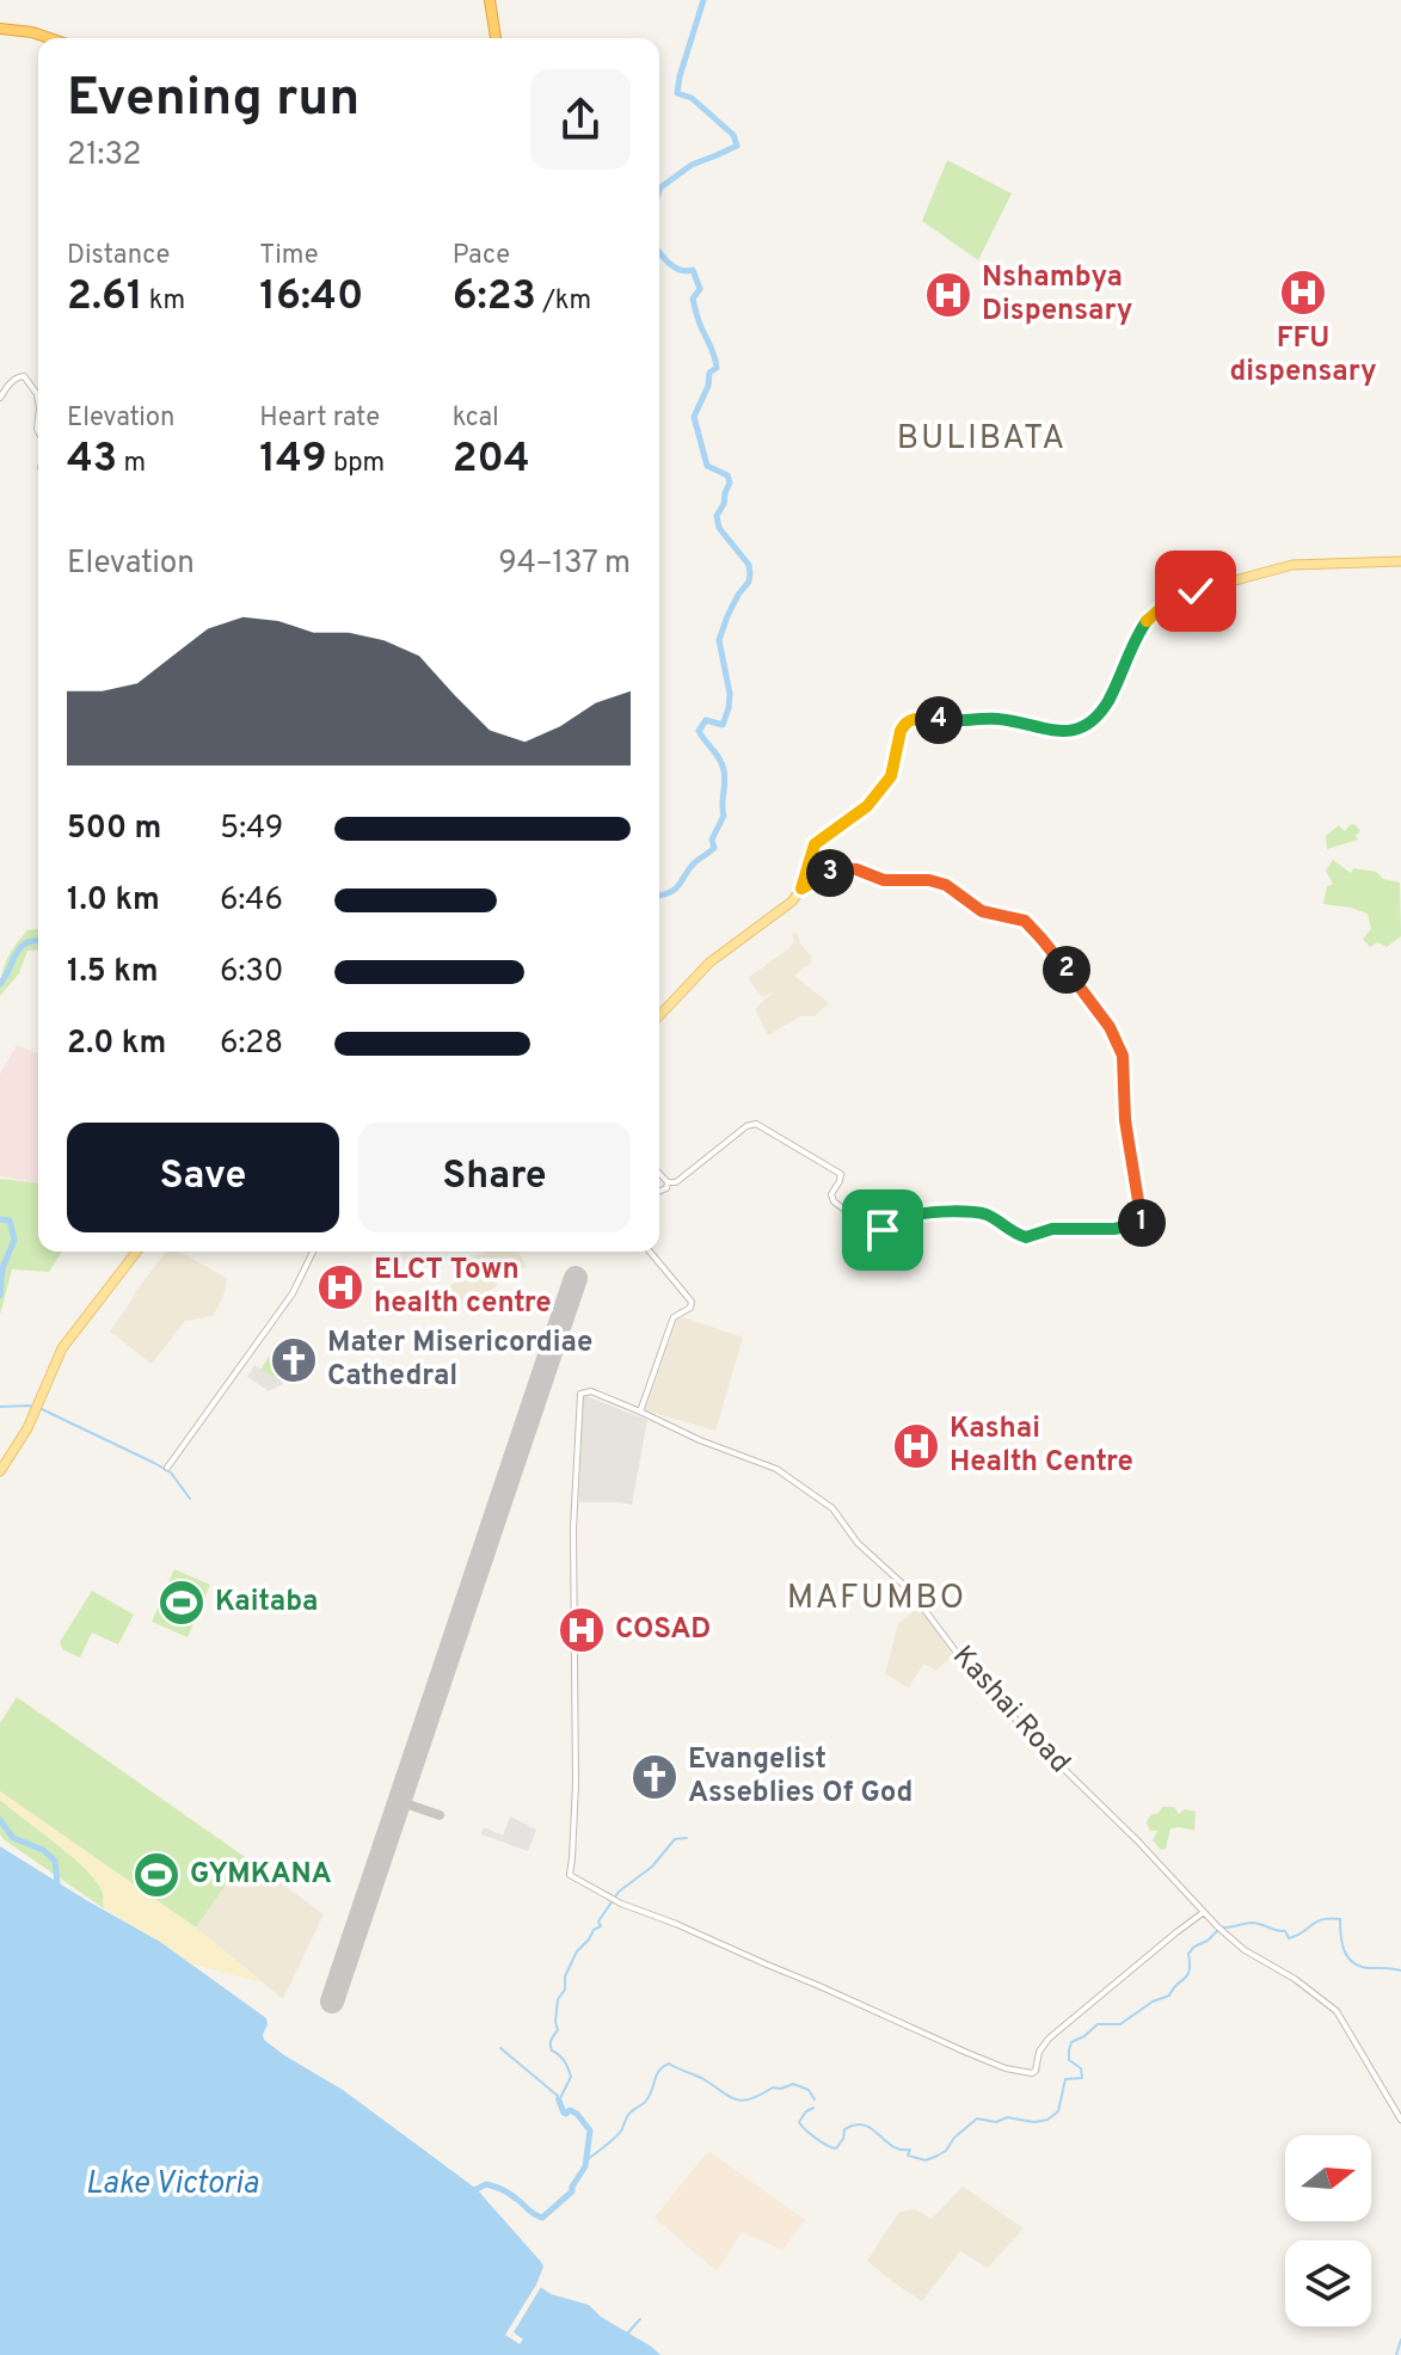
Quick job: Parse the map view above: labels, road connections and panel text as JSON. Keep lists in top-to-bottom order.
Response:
{
  "streets": {
    "street": ["Kashai Road"]
  },
  "districts": ["BULIBATA", "MAFUMBO"],
  "water": ["Lake Victoria"],
  "places": {
    "hospital": [
      "FFU dispensary",
      "Nshambya Dispensary",
      "ELCT Town health centre",
      "Kashai Health Centre",
      "COSAD"
    ],
    "church": ["Mater Misericordiae Cathedral", "Evangelist Asseblies Of God"],
    "sports": ["Kaitaba", "GYMKANA"]
  },
  "north": "right",
  "page": {
    "heading": ["Evening run", "21:32"],
    "stats": [
      ["Distance", "2.61 km"],
      ["Time", "16:40"],
      ["Pace", "6:23 /km"],
      ["Elevation", "43 m"],
      ["Heart rate", "149 bpm"],
      ["kcal", "204"]
    ],
    "chart": ["Elevation", "94–137 m"],
    "pins": [
      "4",
      "3",
      "2",
      "1"
    ],
    "list": [
      {
        "name": "500 m",
        "note": "5:49"
      },
      {
        "name": "1.0 km",
        "note": "6:46"
      },
      {
        "name": "1.5 km",
        "note": "6:30"
      },
      {
        "name": "2.0 km",
        "note": "6:28"
      }
    ],
    "buttons": ["Save", "Share"]
  }
}
